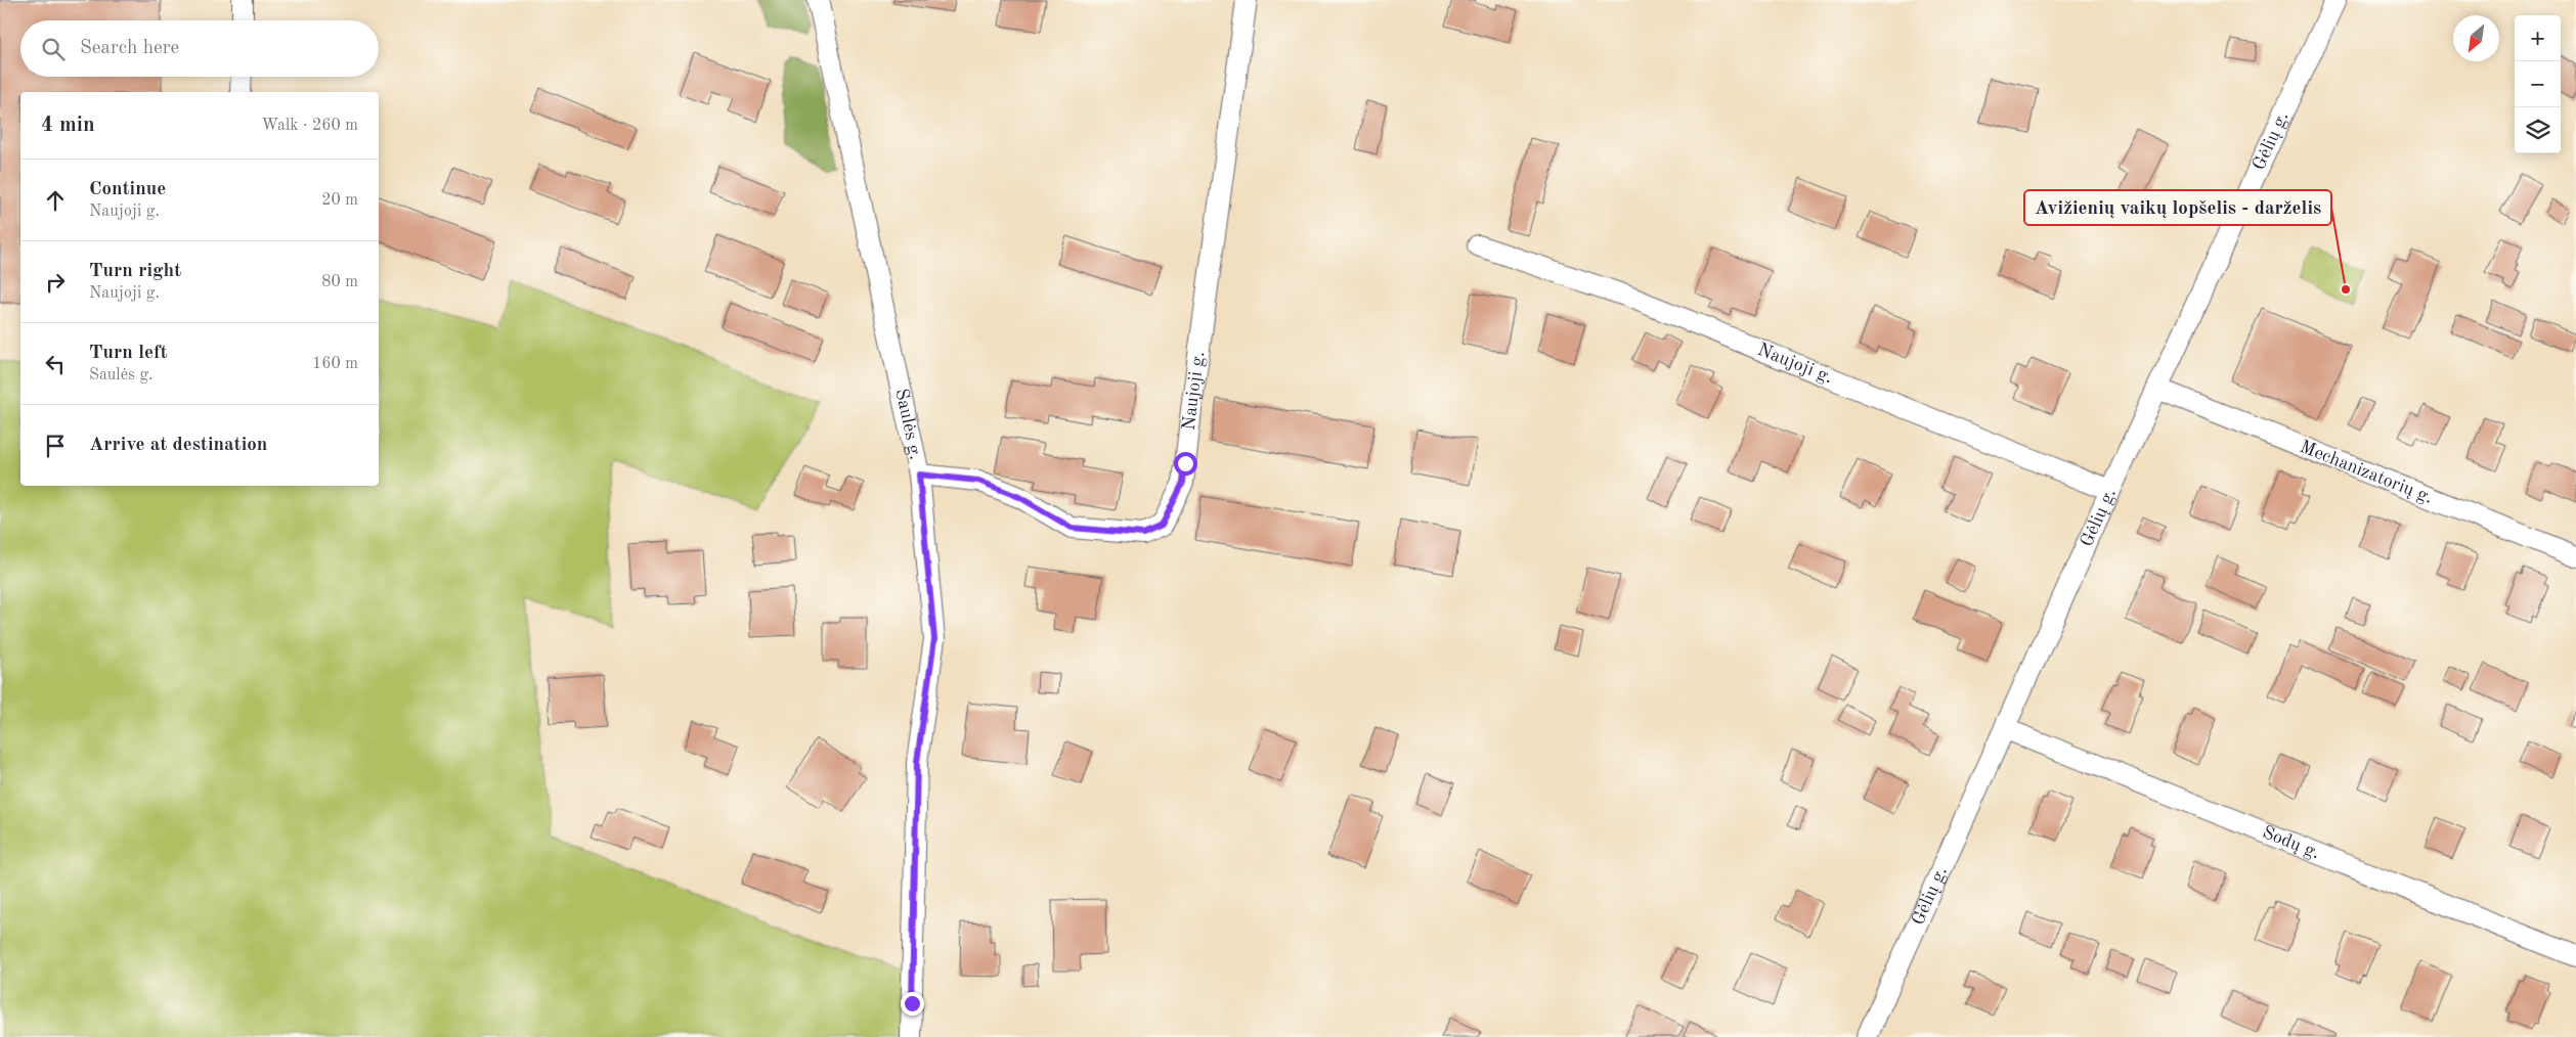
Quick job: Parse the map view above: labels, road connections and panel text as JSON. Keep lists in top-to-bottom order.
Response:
{
  "streets": {
    "street": [
      "Gėlių g.",
      "Naujoji g.",
      "Saulės g.",
      "Mechanizatorių g.",
      "Sodų g."
    ]
  },
  "crossings": [
    ["Gėlių g.", "Naujoji g."],
    ["Gėlių g.", "Mechanizatorių g."],
    ["Gėlių g.", "Sodų g."],
    ["Naujoji g.", "Saulės g."]
  ],
  "places": ["Avižienių vaikų lopšelis - darželis"],
  "north": "bottom left",
  "page": {
    "map_buttons": ["+", "−"],
    "search": "Search here",
    "heading": ["4 min", "Walk · 260 m"],
    "list": [
      ["Continue", "Naujoji g.", "20 m"],
      ["Turn right", "Naujoji g.", "80 m"],
      ["Turn left", "Saulės g.", "160 m"],
      "Arrive at destination"
    ]
  }
}
